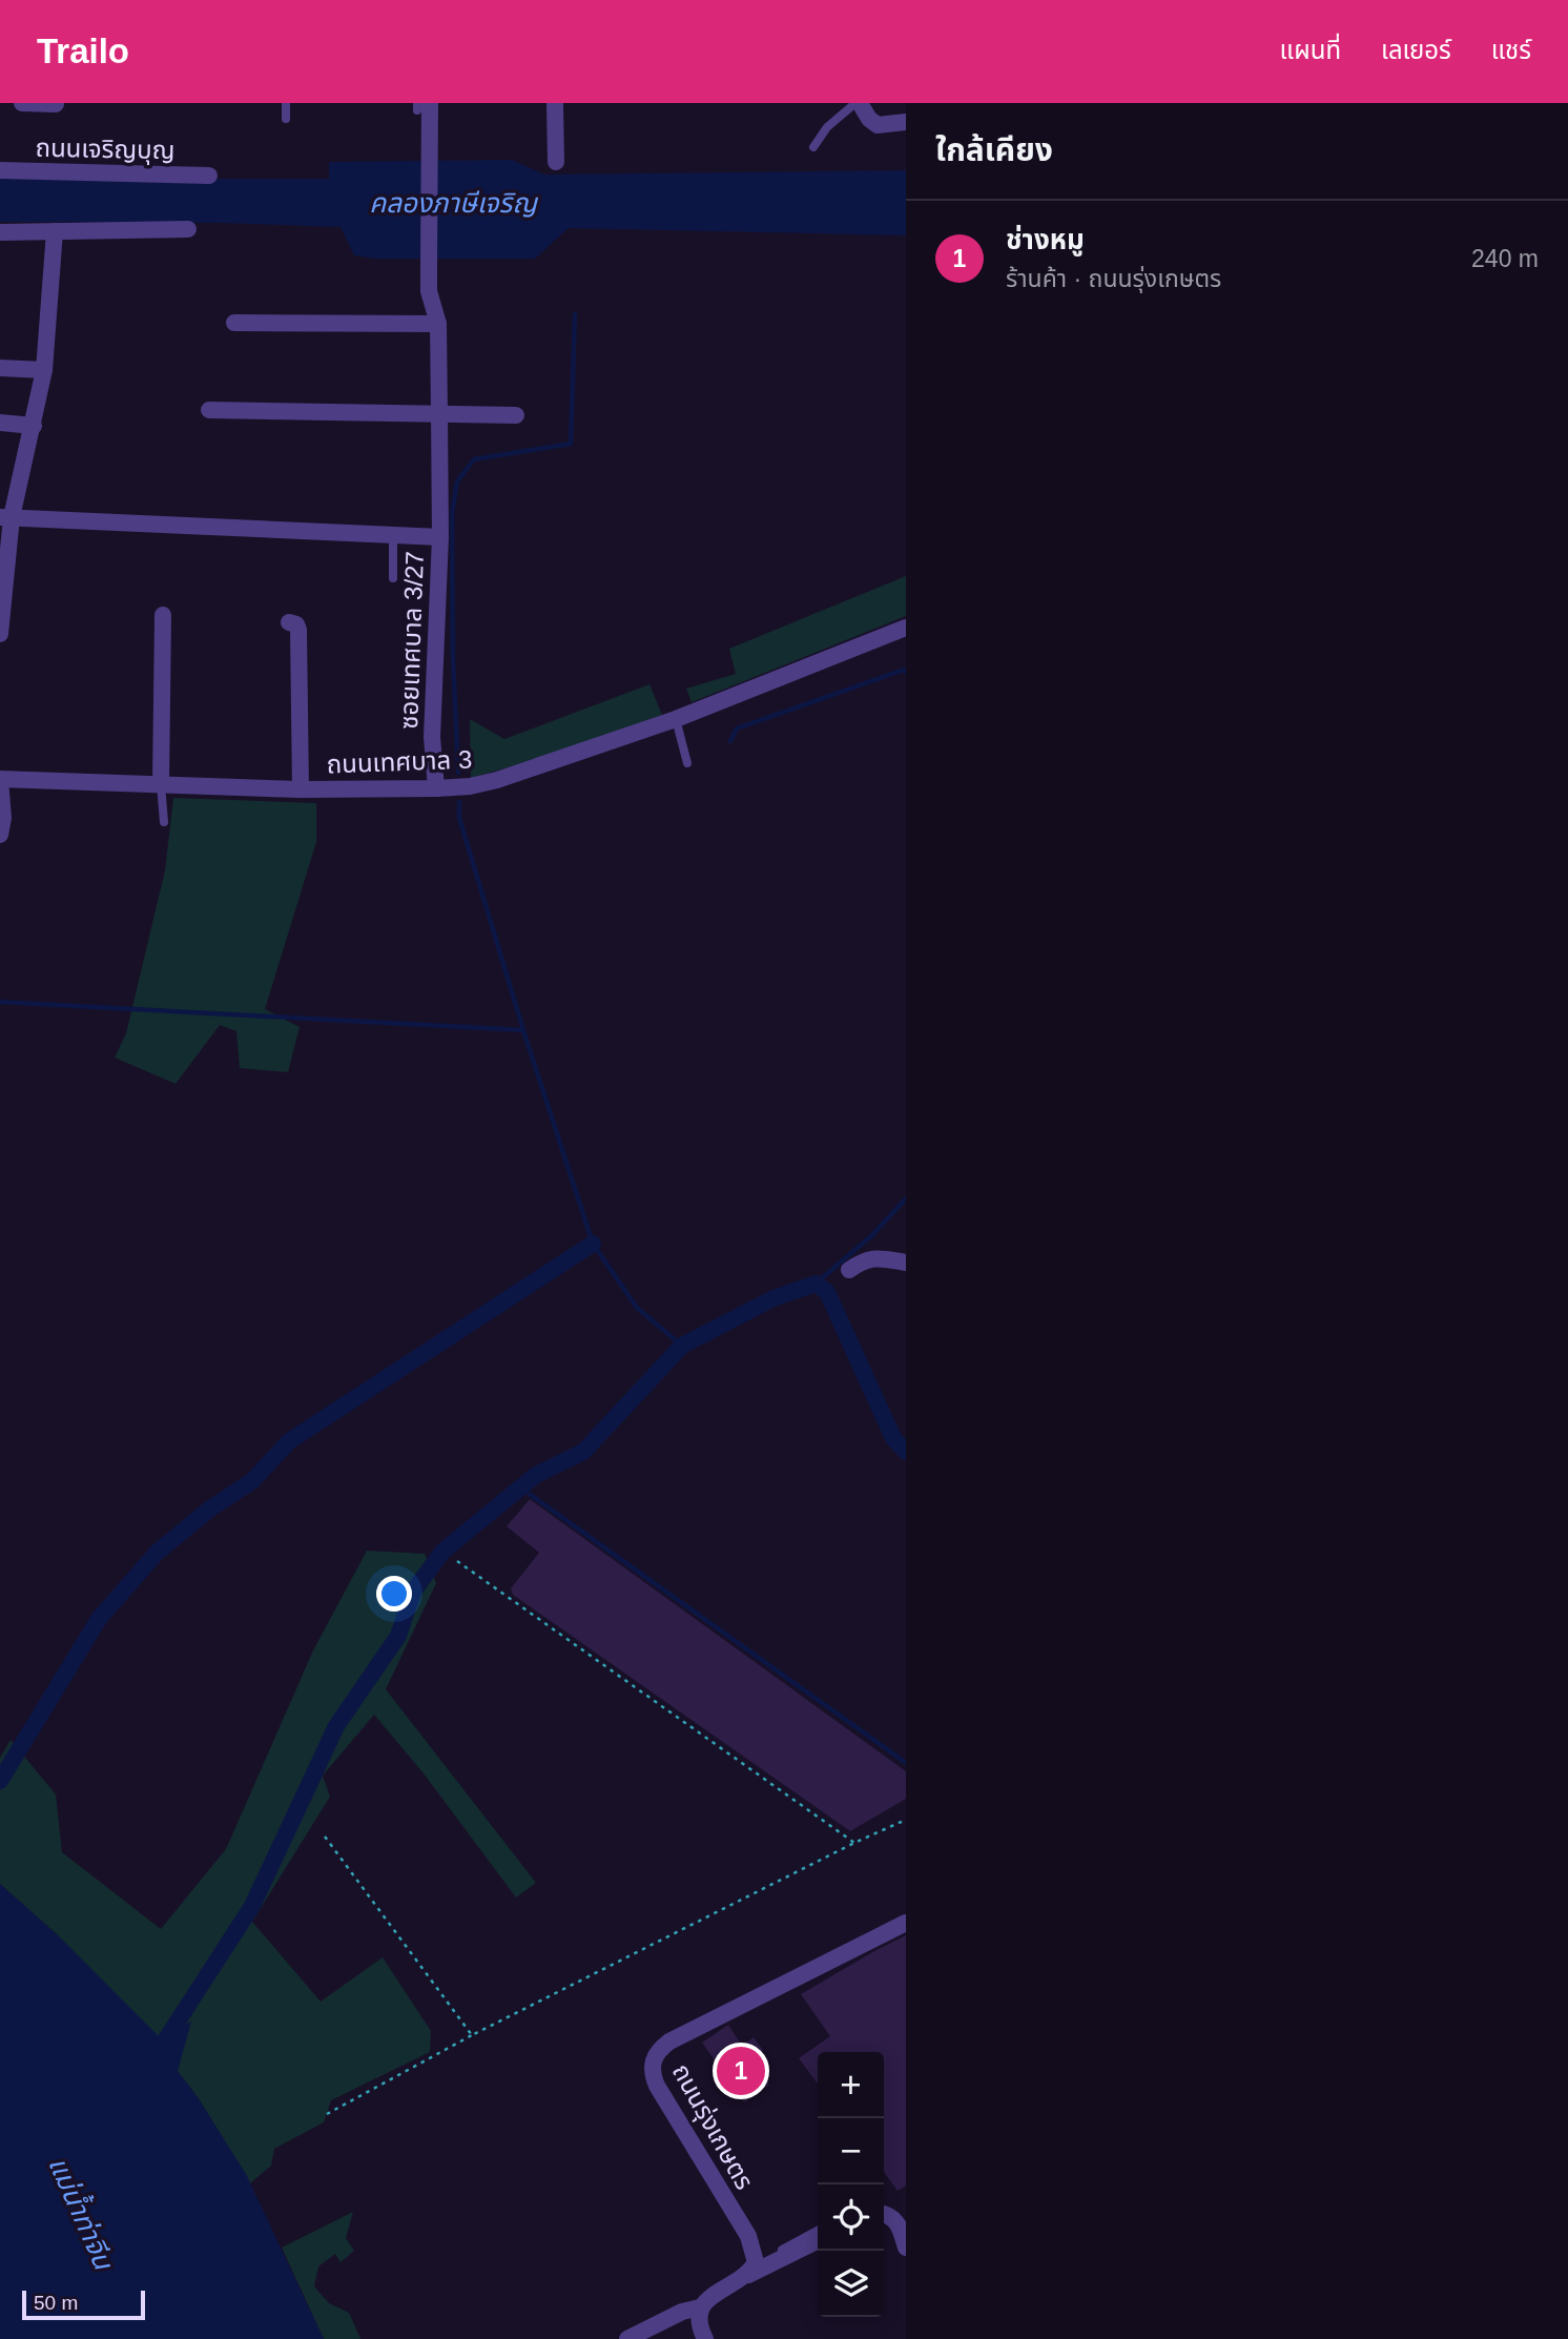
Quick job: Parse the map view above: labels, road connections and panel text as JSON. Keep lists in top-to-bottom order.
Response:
{
  "streets": {
    "street": [
      "ถนนเจริญบุญ",
      "ซอยเทศบาล 3/27",
      "ถนนเทศบาล 3",
      "ถนนรุ่งเกษตร"
    ]
  },
  "crossings": [
    ["ซอยเทศบาล 3/27", "ถนนเทศบาล 3"]
  ],
  "water": ["คลองภาษีเจริญ", "แม่น้ำท่าจีน"],
  "scale_bar": "50 m",
  "page": {
    "header": "Trailo",
    "nav": ["แผนที่", "เลเยอร์", "แชร์"],
    "heading": "ใกล้เคียง",
    "list": [
      {
        "mark": "1",
        "name": "ช่างหมู",
        "note": "ร้านค้า · ถนนรุ่งเกษตร",
        "value": "240 m"
      }
    ],
    "pins": "1",
    "map_buttons": ["+", "−"],
    "scale": "50 m"
  }
}
